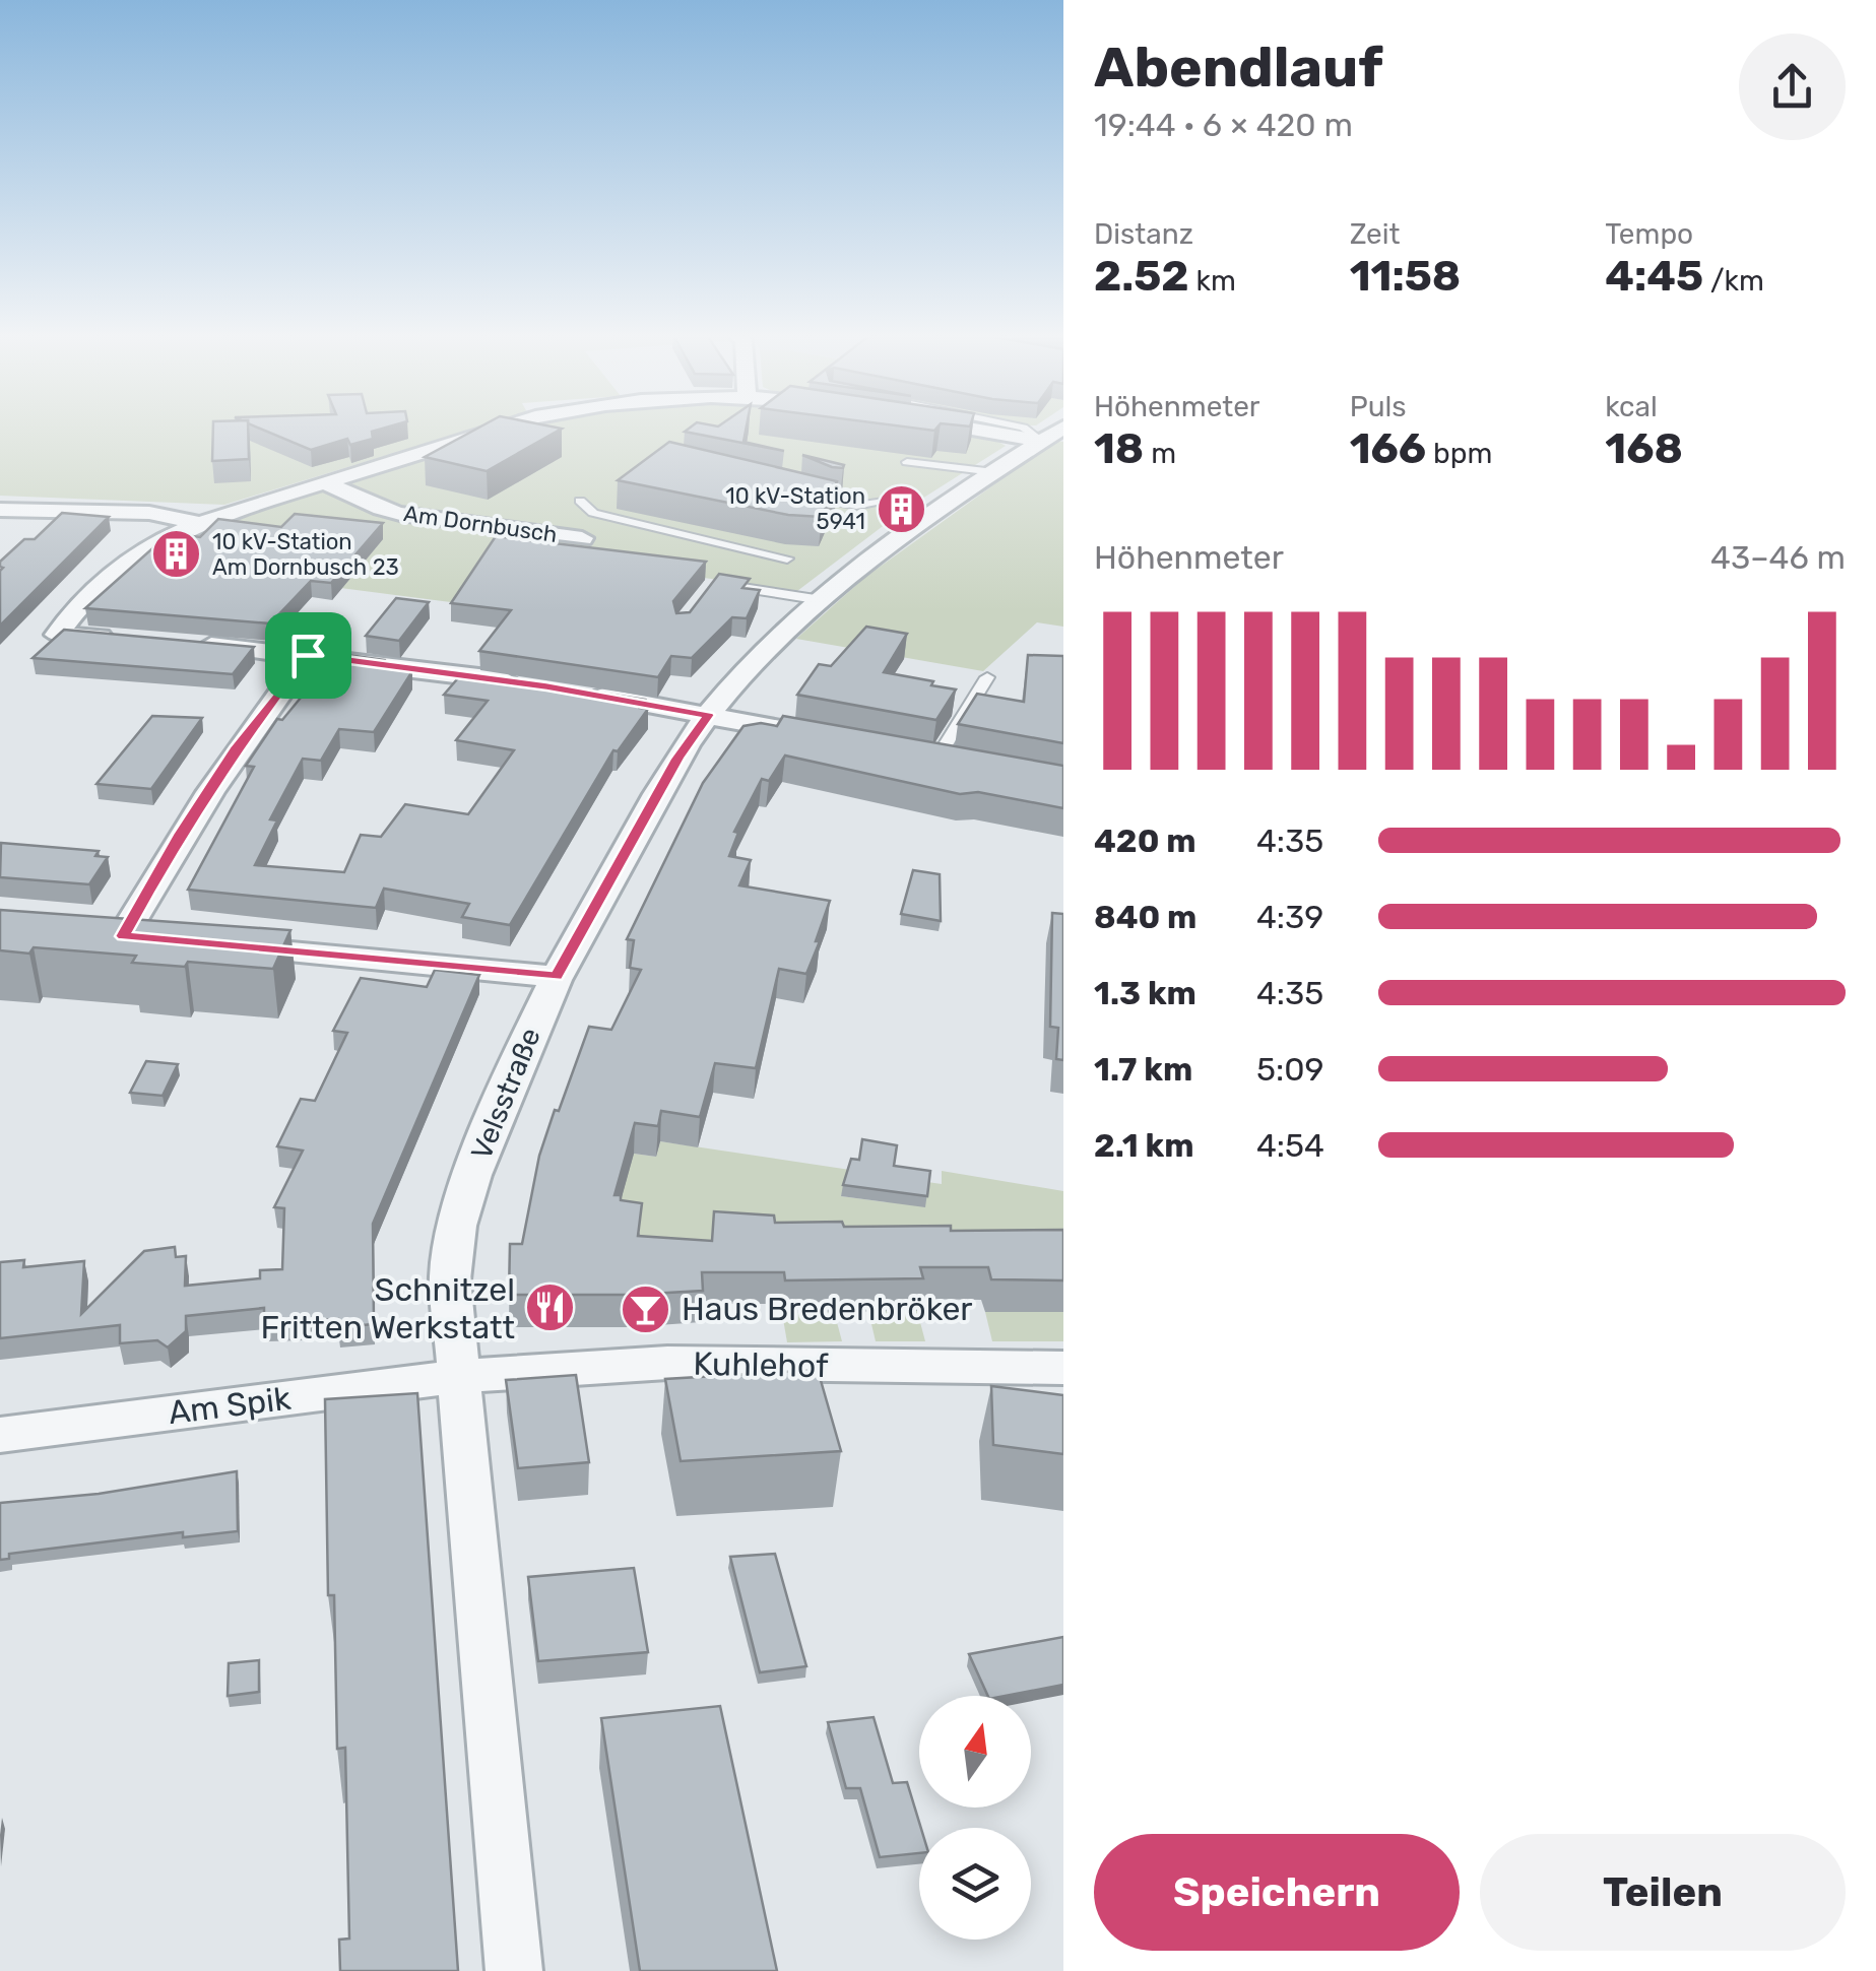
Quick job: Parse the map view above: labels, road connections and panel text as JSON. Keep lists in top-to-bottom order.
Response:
{
  "streets": {
    "street": [
      "Am Dornbusch",
      "Velsstraße",
      "Kuhlehof",
      "Am Spik"
    ]
  },
  "crossings": [
    ["Am Dornbusch", "Velsstraße"],
    ["Velsstraße", "Kuhlehof"],
    ["Velsstraße", "Am Spik"],
    ["Kuhlehof", "Am Spik"]
  ],
  "places": {
    "building": ["10 kV-Station 5941", "10 kV-Station Am Dornbusch 23"],
    "restaurant": ["Schnitzel Fritten Werkstatt"],
    "bar": ["Haus Bredenbröker"]
  },
  "north": "top",
  "page": {
    "heading": ["Abendlauf", "19:44 · 6 × 420 m"],
    "stats": [
      ["Distanz", "2.52 km"],
      ["Zeit", "11:58"],
      ["Tempo", "4:45 /km"],
      ["Höhenmeter", "18 m"],
      ["Puls", "166 bpm"],
      ["kcal", "168"]
    ],
    "chart": ["Höhenmeter", "43–46 m"],
    "list": [
      {
        "name": "420 m",
        "note": "4:35"
      },
      {
        "name": "840 m",
        "note": "4:39"
      },
      {
        "name": "1.3 km",
        "note": "4:35"
      },
      {
        "name": "1.7 km",
        "note": "5:09"
      },
      {
        "name": "2.1 km",
        "note": "4:54"
      }
    ],
    "buttons": ["Speichern", "Teilen"]
  }
}
